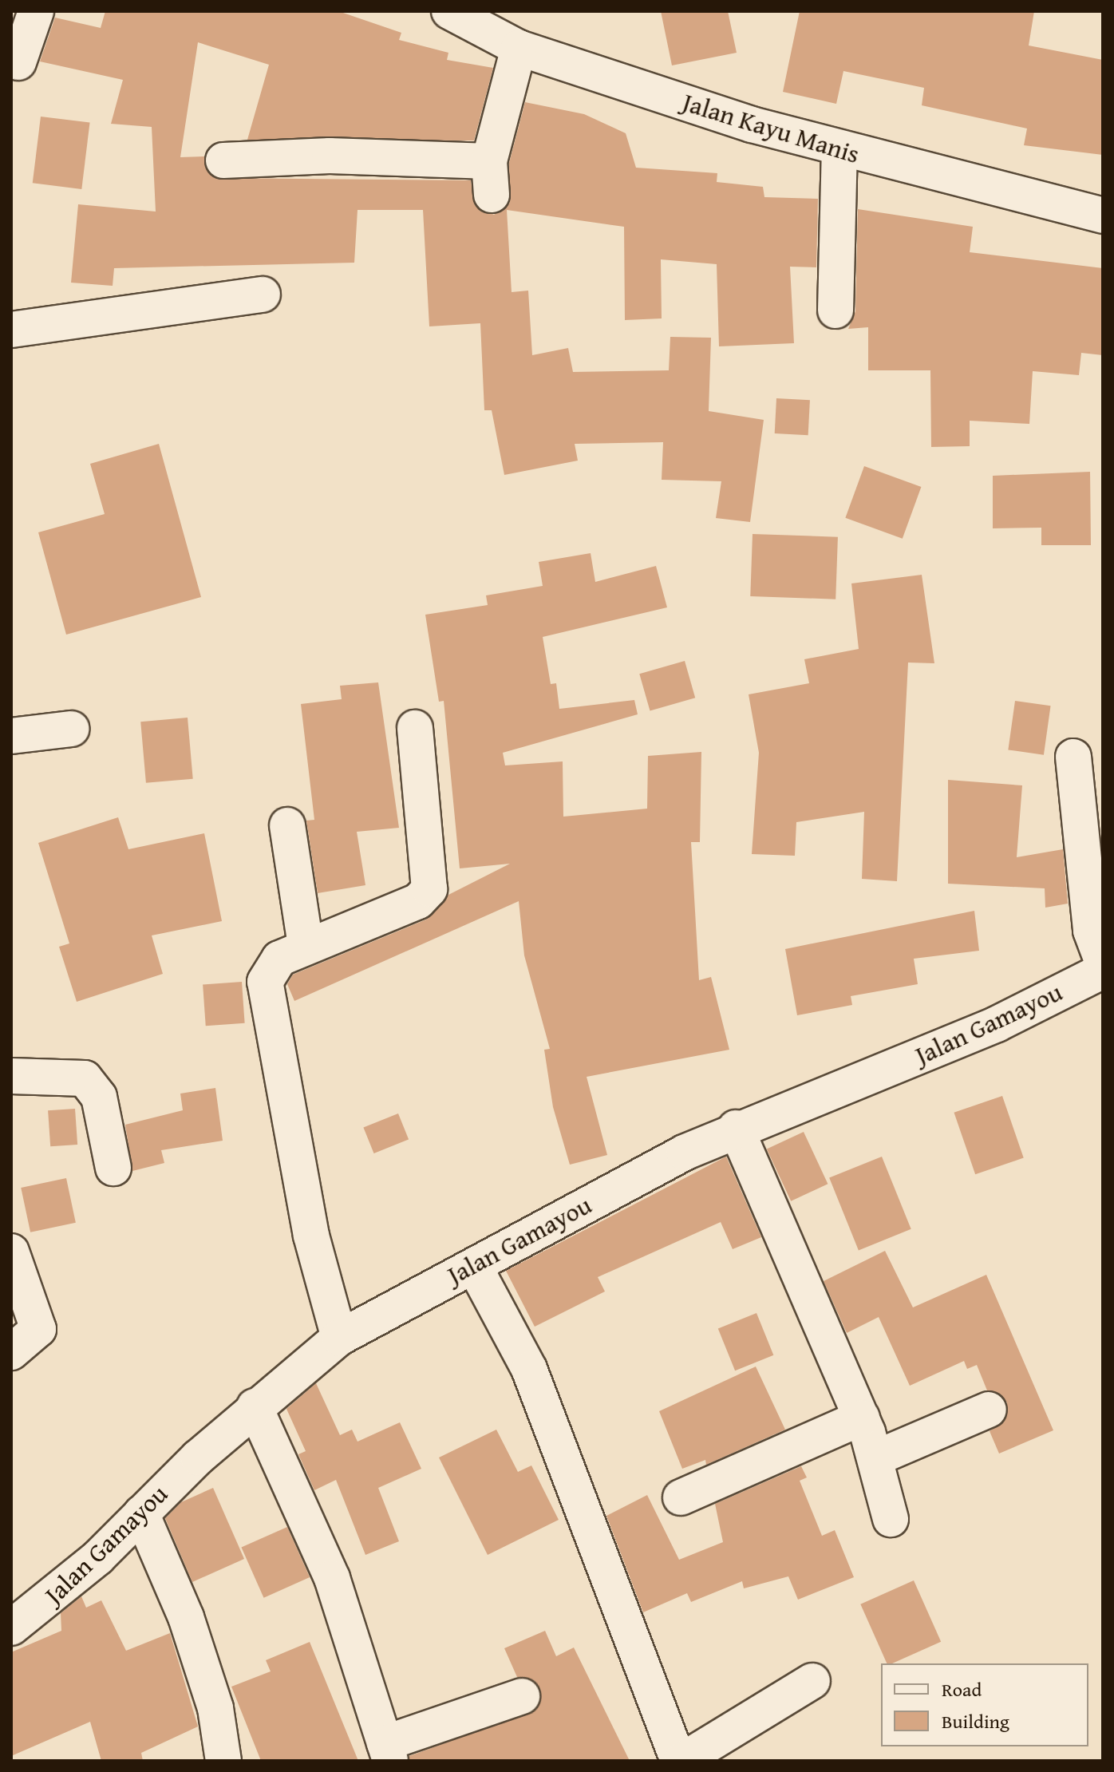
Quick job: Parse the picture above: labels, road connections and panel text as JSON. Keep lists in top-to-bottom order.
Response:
{
  "streets": {
    "street": ["Jalan Kayu Manis", "Jalan Gamayou"]
  },
  "legend": ["Road", "Building"]
}
